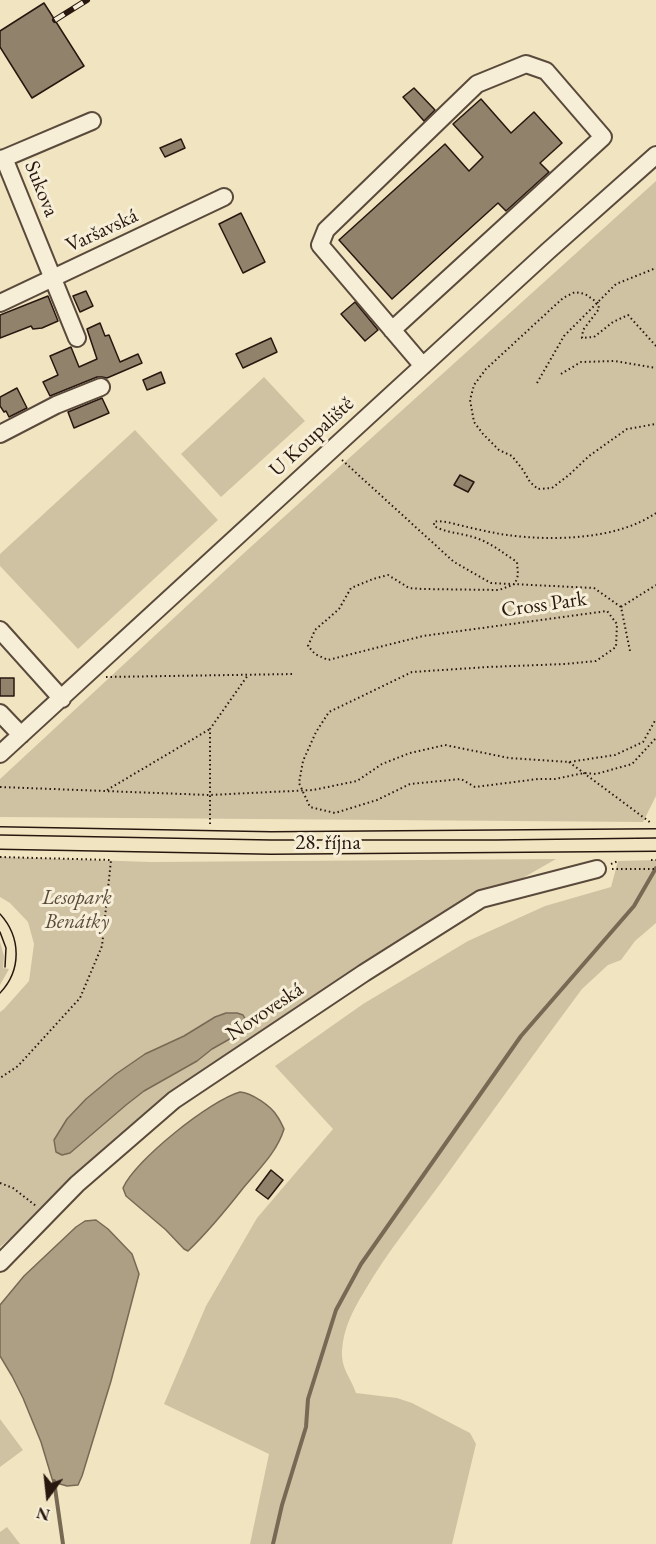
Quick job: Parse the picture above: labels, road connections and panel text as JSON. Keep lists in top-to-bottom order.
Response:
{
  "streets": {
    "main road": ["28. října"],
    "street": [
      "Sukova",
      "Varšavská",
      "U Koupaliště",
      "Novoveská"
    ],
    "path": ["Cross Park"]
  },
  "crossings": [
    ["Sukova", "Varšavská"]
  ],
  "parks": ["Lesopark Benátky"],
  "north": "bottom"
}
